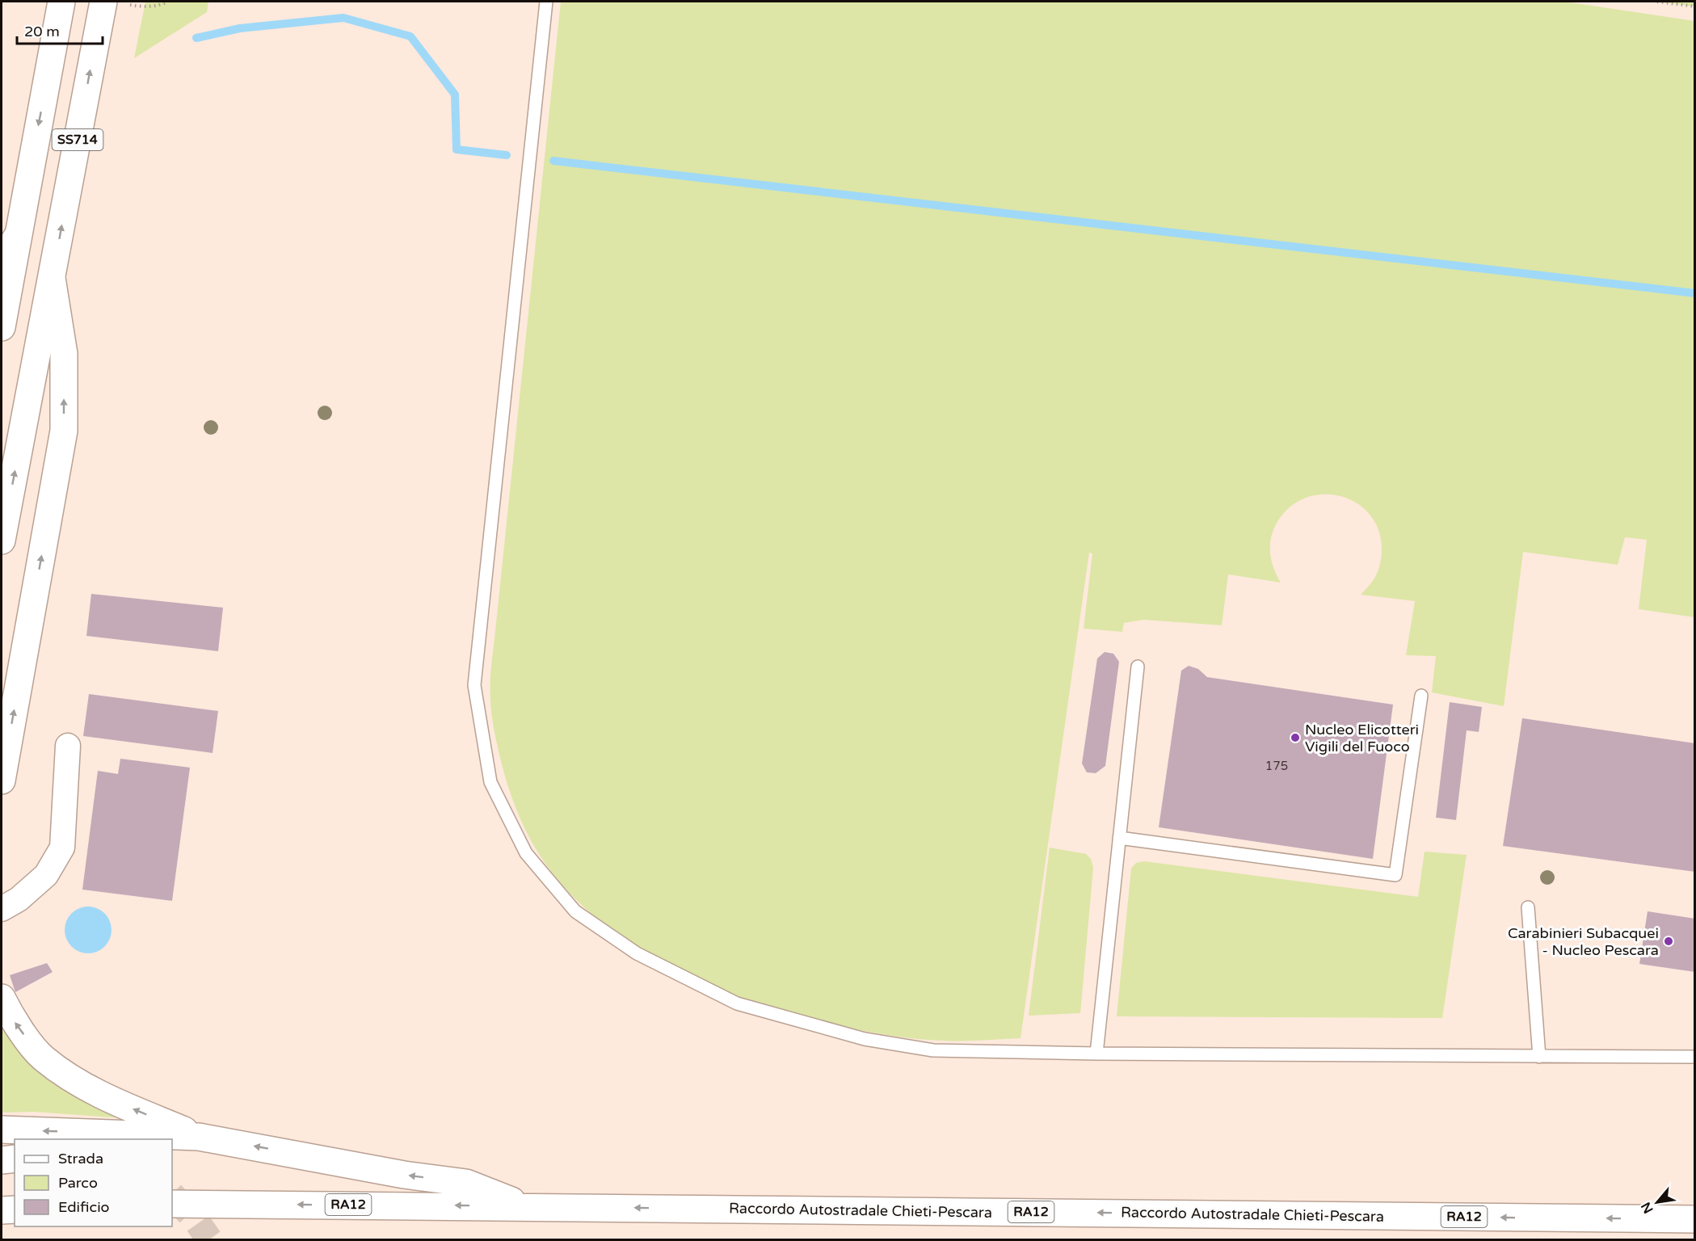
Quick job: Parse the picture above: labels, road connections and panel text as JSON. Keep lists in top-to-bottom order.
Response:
{
  "streets": {
    "highway": ["SS714", "RA12", "Raccordo Autostradale Chieti-Pescara"]
  },
  "one_way": ["Raccordo Autostradale Chieti-Pescara"],
  "places": ["Nucleo Elicotteri Vigili del Fuoco", "Carabinieri Subacquei - Nucleo Pescara"],
  "house_numbers": ["175"],
  "legend": ["Strada", "Parco", "Edificio"],
  "scale_bar": "20 m",
  "north": "bottom left"
}
